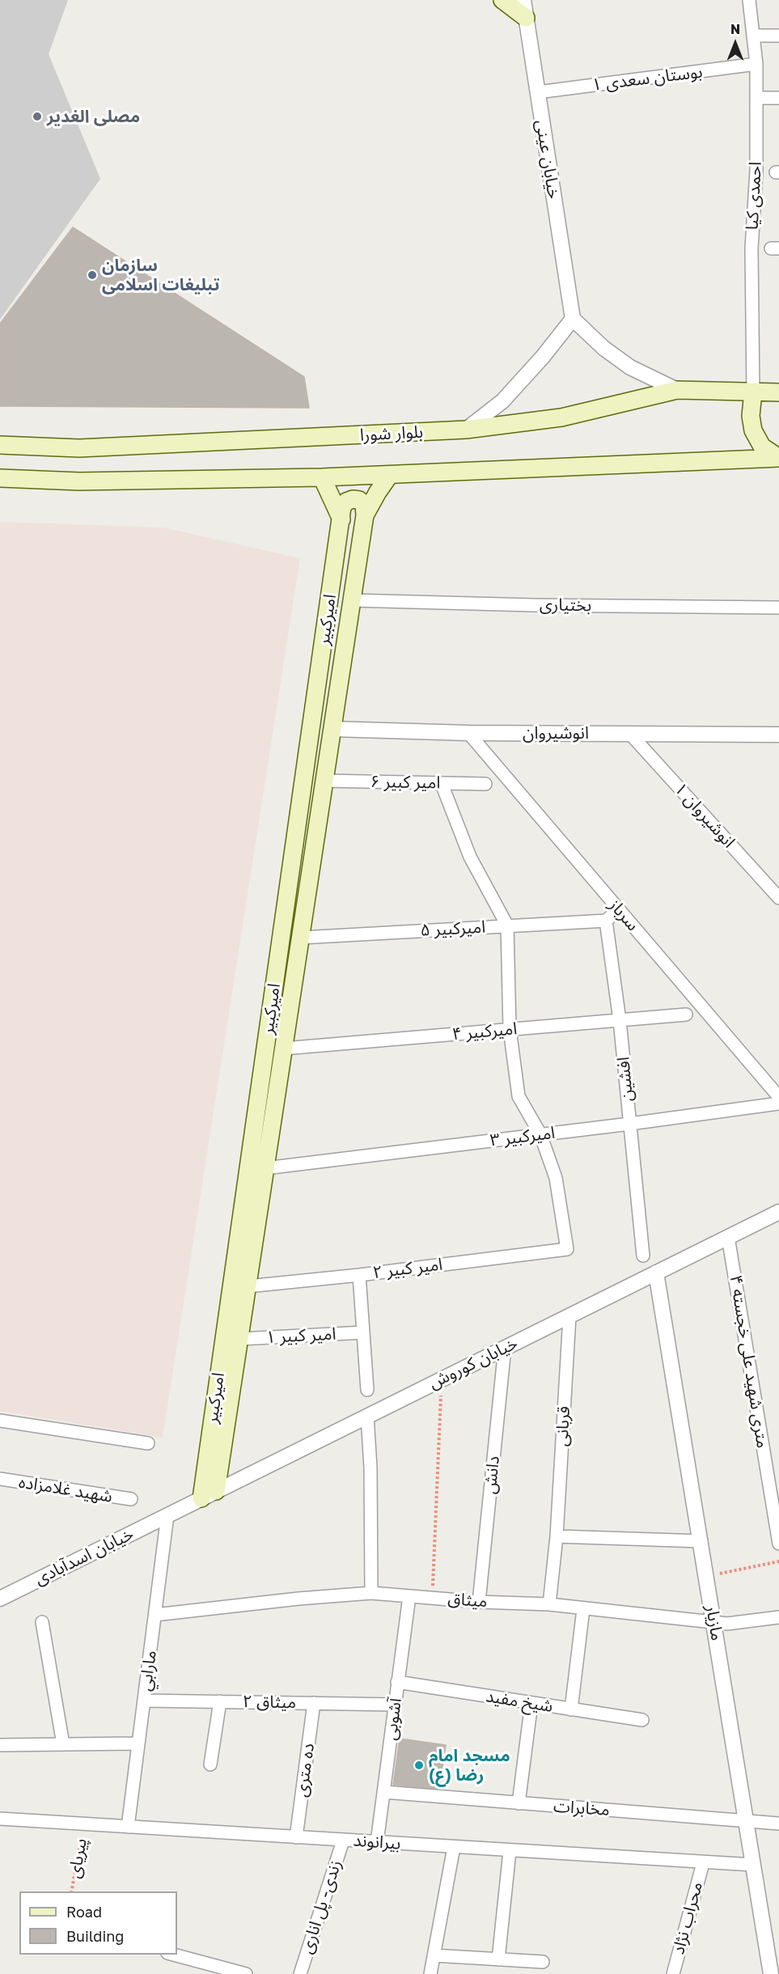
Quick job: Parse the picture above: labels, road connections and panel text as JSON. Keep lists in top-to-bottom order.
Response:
{
  "streets": {
    "main road": ["بلوار شورا", "امیرکبیر"],
    "street": [
      "بوستان سعدی ۱",
      "خیابان عینی",
      "احمدی کیا",
      "بختیاری",
      "انوشیروان",
      "امیر کبیر ۶",
      "انوشیروان ۱",
      "سرباز",
      "امیرکبیر ۵",
      "امیرکبیر ۴",
      "افشین",
      "امیرکبیر ۳",
      "امیر کبیر ۲",
      "امیر کبیر ۱",
      "۴ متری شهید علی خجسته",
      "خیابان کوروش",
      "قربانی",
      "دانش",
      "شهید غلامزاده",
      "خیابان اسدآبادی",
      "میثاق",
      "مازیار",
      "مارابي",
      "شیخ مفید",
      "میثاق ۲",
      "آشوبی",
      "ده متری",
      "مخابرات",
      "بیرانوند",
      "زندی- پل اناری",
      "محراب نژاد"
    ],
    "path": ["پیریای"]
  },
  "crossings": [
    ["بوستان سعدی ۱", "خیابان عینی"],
    ["بوستان سعدی ۱", "احمدی کیا"],
    ["احمدی کیا", "بلوار شورا"],
    ["بختیاری", "امیرکبیر"],
    ["امیرکبیر", "انوشیروان"],
    ["امیرکبیر", "امیر کبیر ۶"],
    ["امیرکبیر", "امیرکبیر ۵"],
    ["امیرکبیر", "امیرکبیر ۴"],
    ["امیرکبیر", "امیرکبیر ۳"],
    ["امیرکبیر", "امیر کبیر ۲"],
    ["امیرکبیر", "امیر کبیر ۱"],
    ["امیرکبیر", "خیابان کوروش"],
    ["انوشیروان", "انوشیروان ۱"],
    ["انوشیروان", "سرباز"],
    ["امیرکبیر ۵", "افشین"],
    ["امیرکبیر ۴", "افشین"],
    ["افشین", "امیرکبیر ۳"],
    ["امیرکبیر ۳", "امیر کبیر ۲"],
    ["۴ متری شهید علی خجسته", "خیابان کوروش"],
    ["خیابان کوروش", "قربانی"],
    ["خیابان کوروش", "دانش"],
    ["خیابان کوروش", "خیابان اسدآبادی"],
    ["خیابان کوروش", "مازیار"],
    ["خیابان کوروش", "مارابي"],
    ["قربانی", "میثاق"],
    ["دانش", "میثاق"],
    ["خیابان اسدآبادی", "مارابي"],
    ["میثاق", "مازیار"],
    ["میثاق", "مارابي"],
    ["میثاق", "آشوبی"],
    ["مازیار", "مخابرات"],
    ["مازیار", "بیرانوند"],
    ["مارابي", "میثاق ۲"],
    ["مارابي", "بیرانوند"],
    ["شیخ مفید", "آشوبی"],
    ["میثاق ۲", "آشوبی"],
    ["میثاق ۲", "ده متری"],
    ["آشوبی", "مخابرات"],
    ["آشوبی", "بیرانوند"],
    ["ده متری", "بیرانوند"],
    ["بیرانوند", "پیریای"],
    ["بیرانوند", "زندی- پل اناری"],
    ["بیرانوند", "محراب نژاد"]
  ],
  "places": ["مصلی الغدیر", "سازمان تبلیغات اسلامی", "مسجد امام رضا (ع)"],
  "legend": ["Road", "Building"],
  "north": "top"
}
